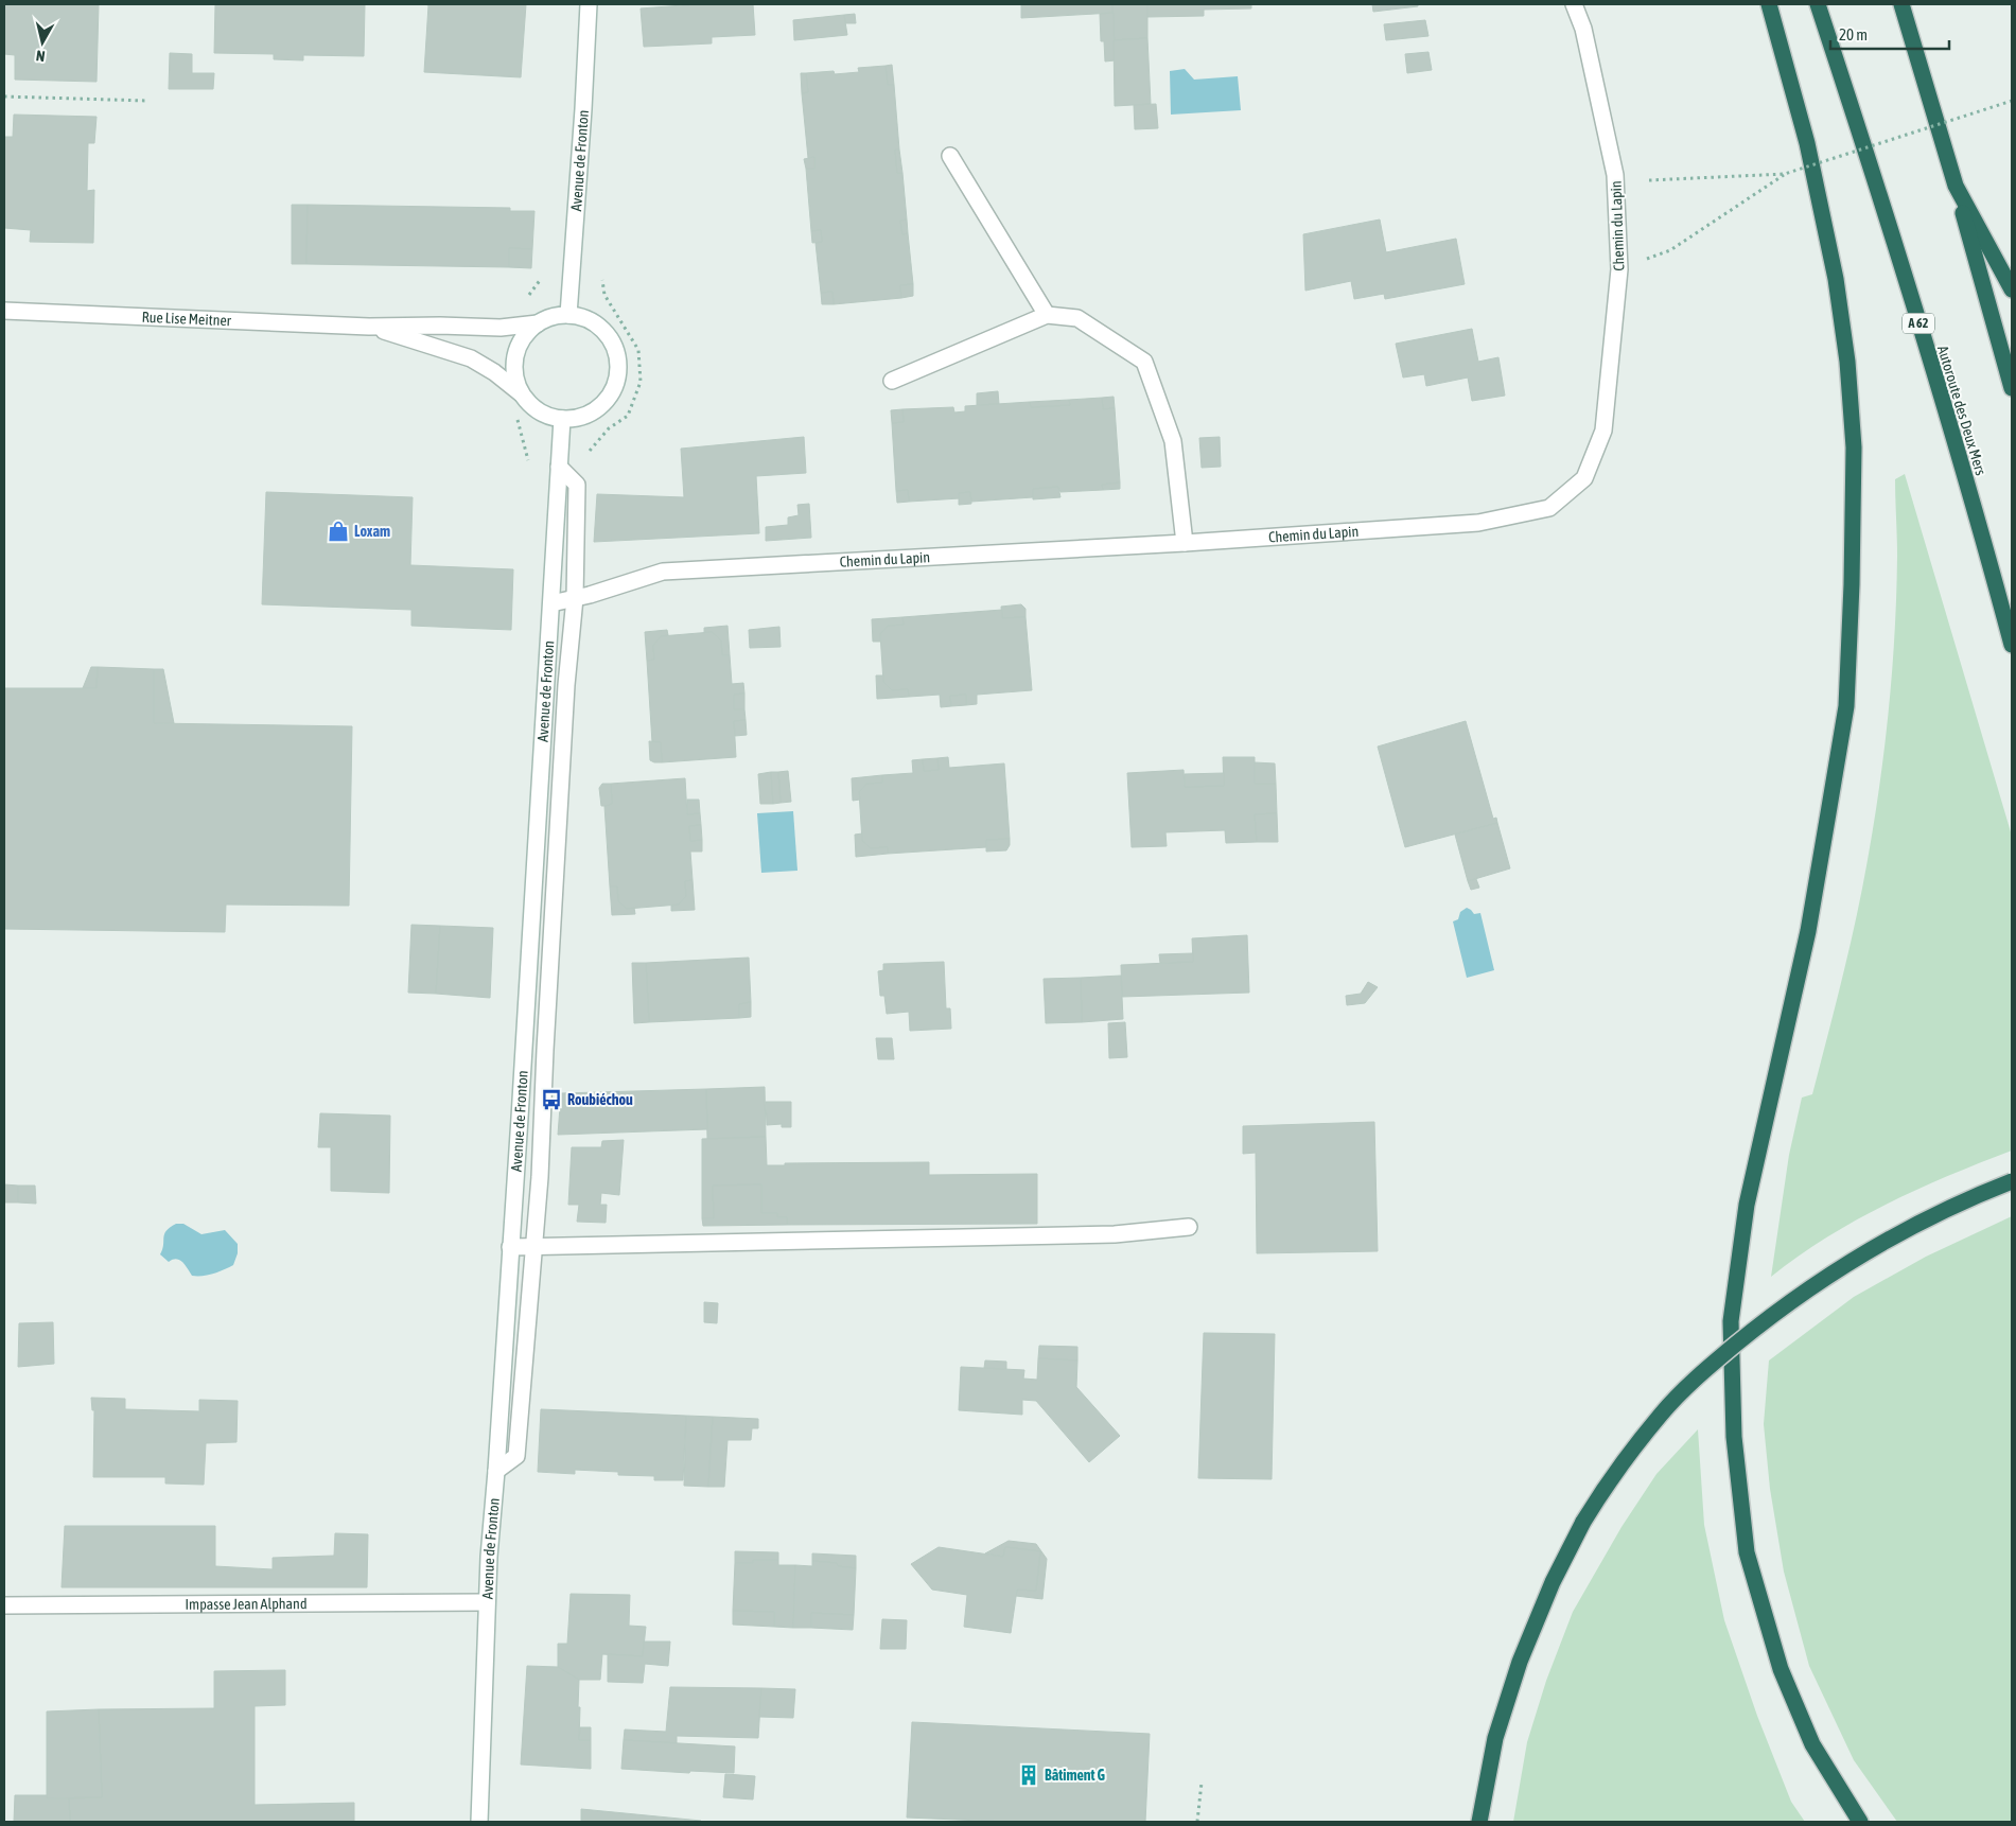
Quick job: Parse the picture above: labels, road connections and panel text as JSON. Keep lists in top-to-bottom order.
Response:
{
  "streets": {
    "highway": ["A 62", "Autoroute des Deux Mers"],
    "street": [
      "Avenue de Fronton",
      "Chemin du Lapin",
      "Rue Lise Meitner",
      "Impasse Jean Alphand"
    ]
  },
  "crossings": [
    ["Avenue de Fronton", "Chemin du Lapin"],
    ["Avenue de Fronton", "Rue Lise Meitner"],
    ["Avenue de Fronton", "Impasse Jean Alphand"]
  ],
  "places": {
    "shop": ["Loxam"],
    "bus stop": ["Roubiéchou"],
    "building": ["Bâtiment G"]
  },
  "scale_bar": "20 m",
  "north": "bottom"
}
